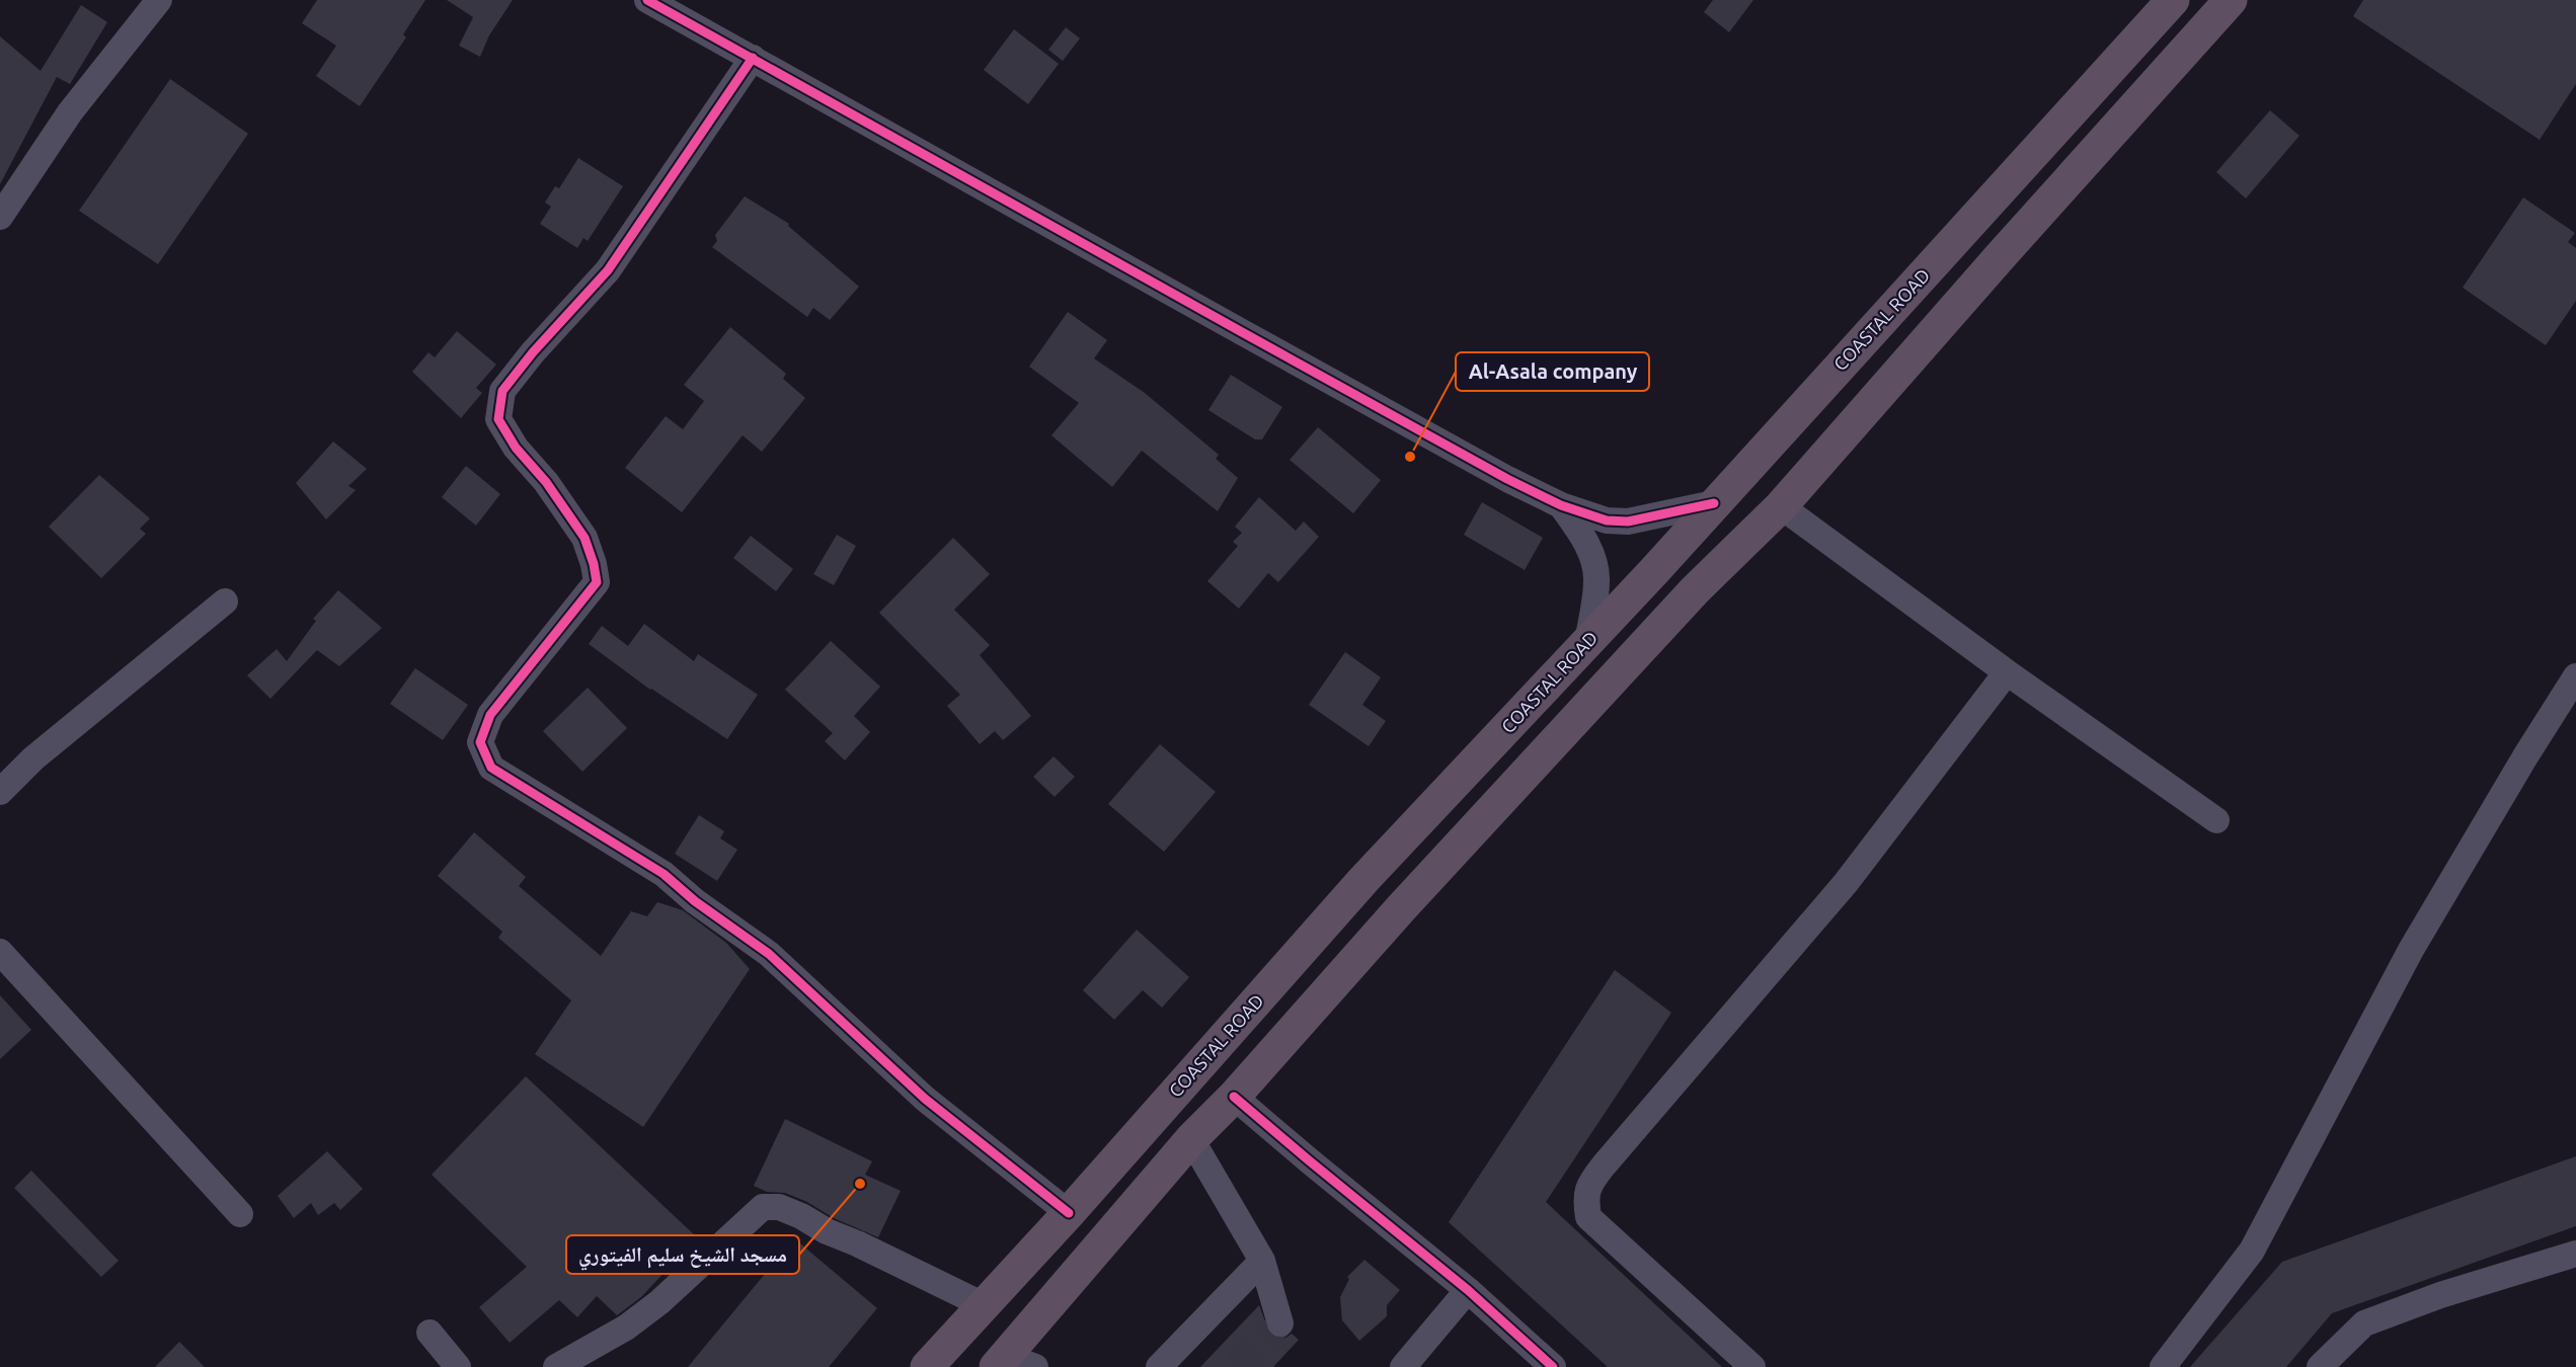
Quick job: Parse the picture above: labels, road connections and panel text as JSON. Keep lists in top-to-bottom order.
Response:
{
  "streets": {
    "highway": ["COASTAL ROAD"]
  },
  "places": ["Al-Asala company", "مسجد الشيخ سليم الفيتوري"]
}
